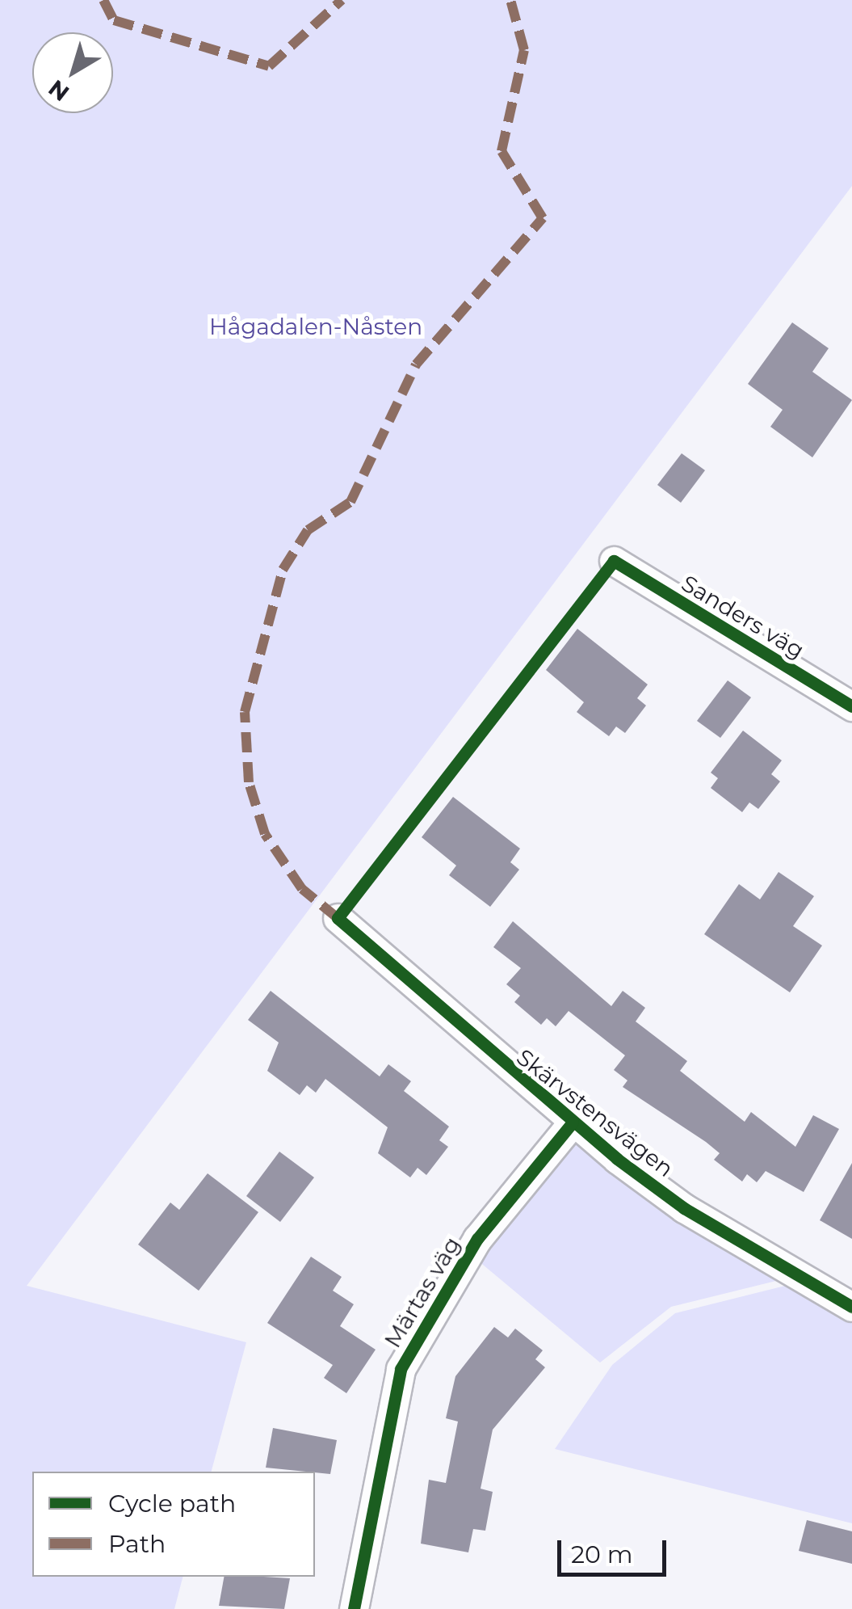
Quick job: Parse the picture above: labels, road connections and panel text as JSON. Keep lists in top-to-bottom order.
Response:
{
  "streets": {
    "street": ["Sanders väg", "Skärvstensvägen", "Märtas väg"]
  },
  "crossings": [
    ["Skärvstensvägen", "Märtas väg"]
  ],
  "parks": ["Hågadalen-Nåsten"],
  "legend": ["Cycle path", "Path"],
  "scale_bar": "20 m",
  "north": "bottom left"
}
